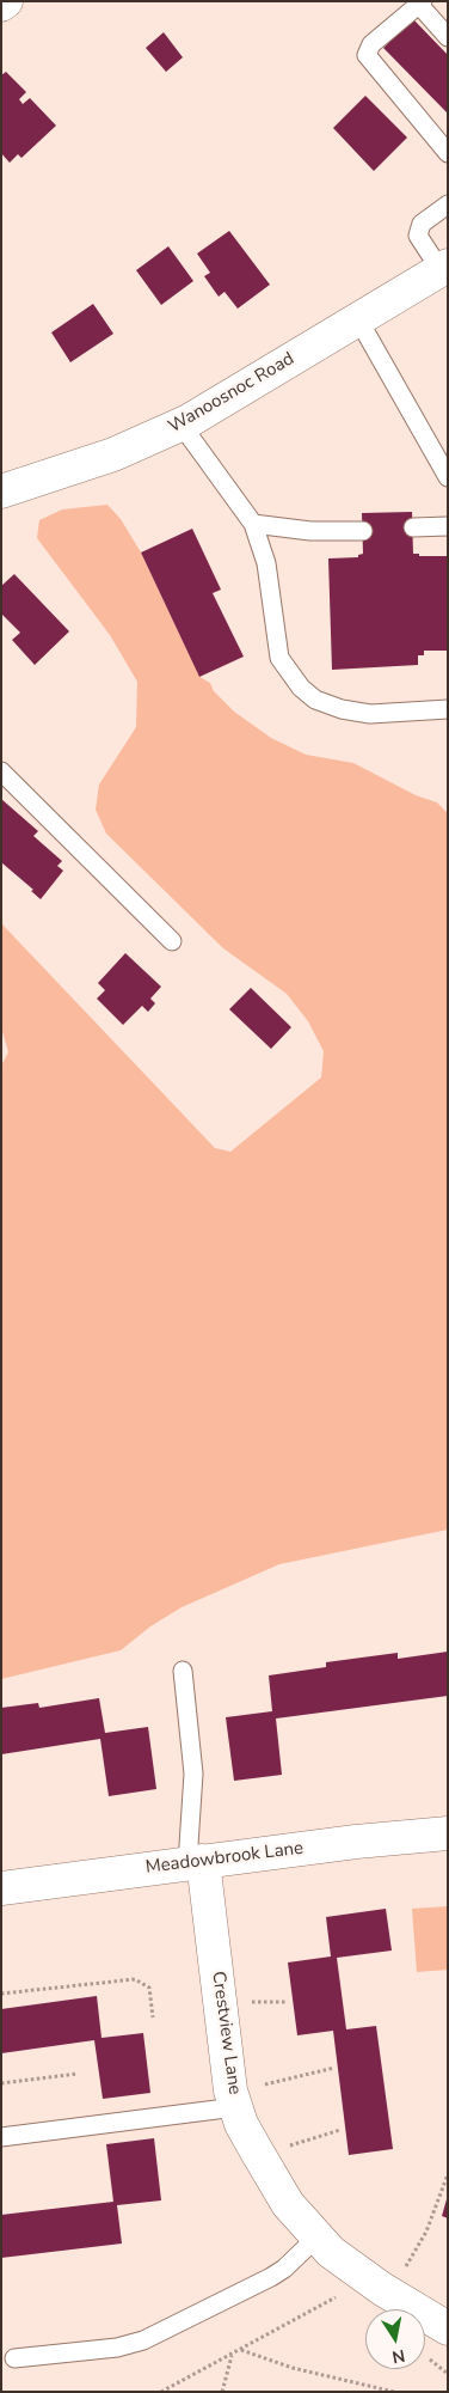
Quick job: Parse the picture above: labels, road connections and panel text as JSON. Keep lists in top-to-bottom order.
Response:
{
  "streets": {
    "street": ["Wanoosnoc Road", "Meadowbrook Lane", "Crestview Lane"]
  },
  "crossings": [
    ["Meadowbrook Lane", "Crestview Lane"]
  ],
  "north": "bottom"
}
